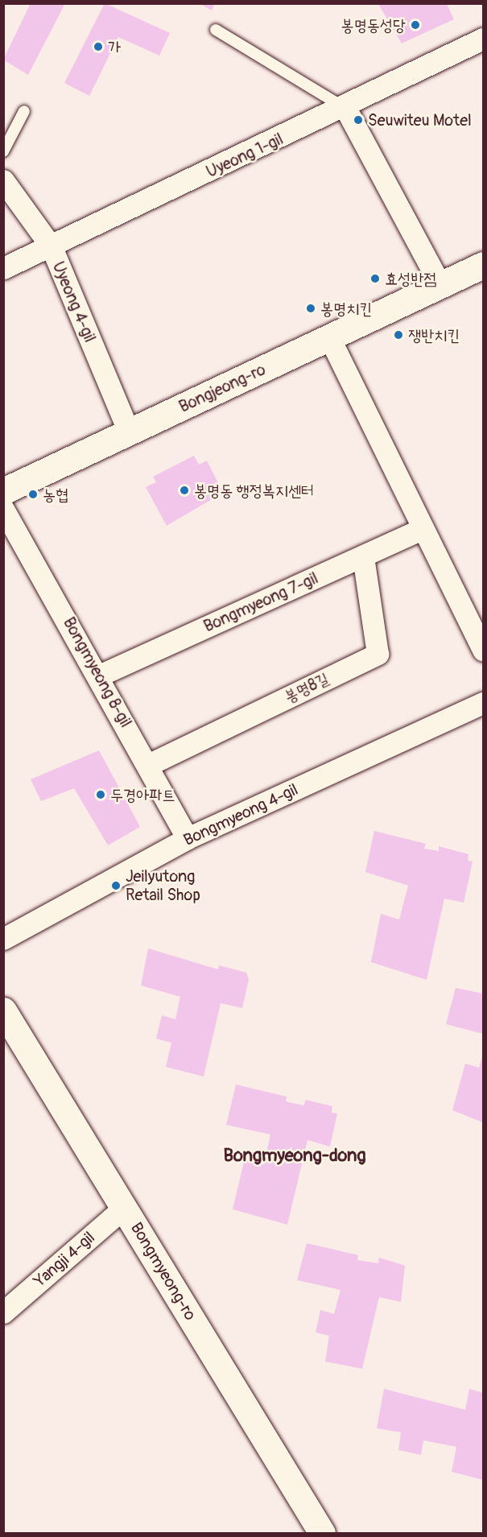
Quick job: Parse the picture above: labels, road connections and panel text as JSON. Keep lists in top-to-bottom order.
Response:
{
  "streets": {
    "street": [
      "Uyeong 1-gil",
      "Uyeong 4-gil",
      "Bongjeong-ro",
      "Bongmyeong 7-gil",
      "Bongmyeong 8-gil",
      "봉명8길",
      "Bongmyeong 4-gil",
      "Yangji 4-gil",
      "Bongmyeong-ro"
    ]
  },
  "crossings": [
    ["Uyeong 1-gil", "Uyeong 4-gil"],
    ["Uyeong 4-gil", "Bongjeong-ro"],
    ["Bongmyeong 7-gil", "Bongmyeong 8-gil"],
    ["Bongmyeong 7-gil", "봉명8길"],
    ["Bongmyeong 8-gil", "봉명8길"],
    ["Bongmyeong 8-gil", "Bongmyeong 4-gil"],
    ["Yangji 4-gil", "Bongmyeong-ro"]
  ],
  "districts": ["Bongmyeong-dong"],
  "places": [
    "봉명동성당",
    "가",
    "Seuwiteu Motel",
    "효성반점",
    "봉명치킨",
    "쟁반치킨",
    "봉명동 행정복지센터",
    "농협",
    "두경아파트",
    "Jeilyutong Retail Shop"
  ]
}
